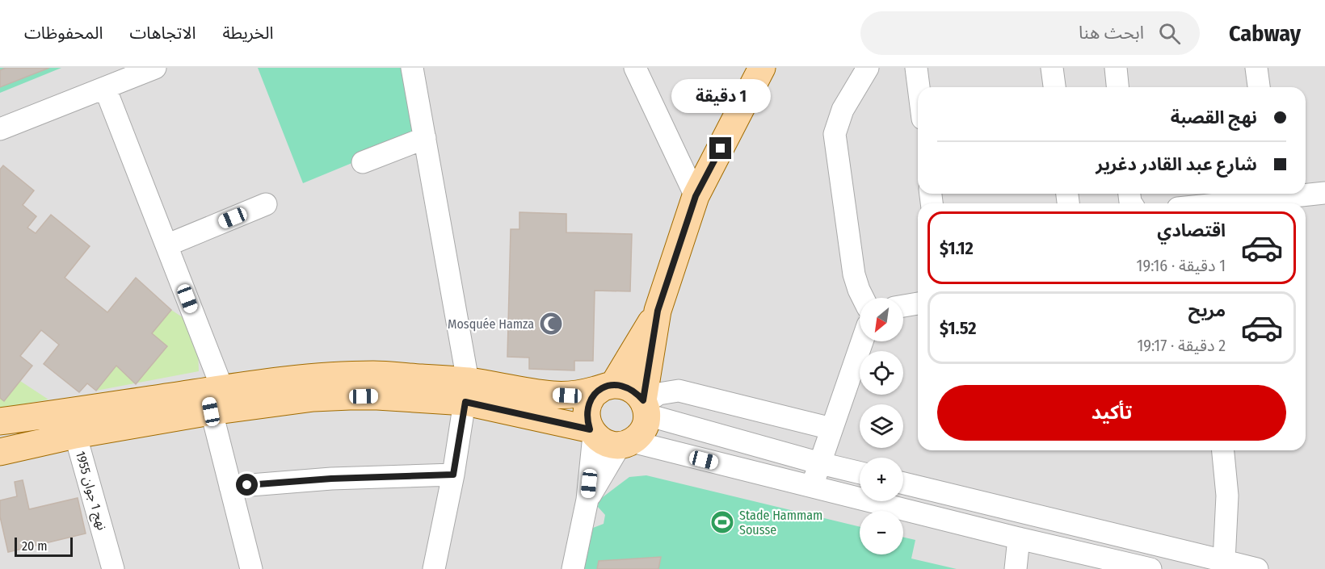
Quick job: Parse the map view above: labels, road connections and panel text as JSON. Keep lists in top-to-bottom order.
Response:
{
  "streets": {
    "street": ["نهج 1 جوان 1955"]
  },
  "places": {
    "mosque": ["Mosquée Hamza"],
    "sports": ["Stade Hammam Sousse"]
  },
  "scale_bar": "20 m",
  "north": "bottom left",
  "page": {
    "header": "Cabway",
    "search": "ابحث هنا",
    "nav": ["الخريطة", "الاتجاهات", "المحفوظات"],
    "bubble": "1 دقيقة",
    "banner": ["نهج القصبة", "شارع عبد القادر دغرير"],
    "list": [
      {
        "name": "اقتصادي",
        "note": "1 دقيقة · 19:16",
        "value": "$1.12"
      },
      {
        "name": "مريح",
        "note": "2 دقيقة · 19:17",
        "value": "$1.52"
      }
    ],
    "map_buttons": ["+", "−"],
    "buttons": "تأكيد",
    "scale": "20 m"
  }
}
